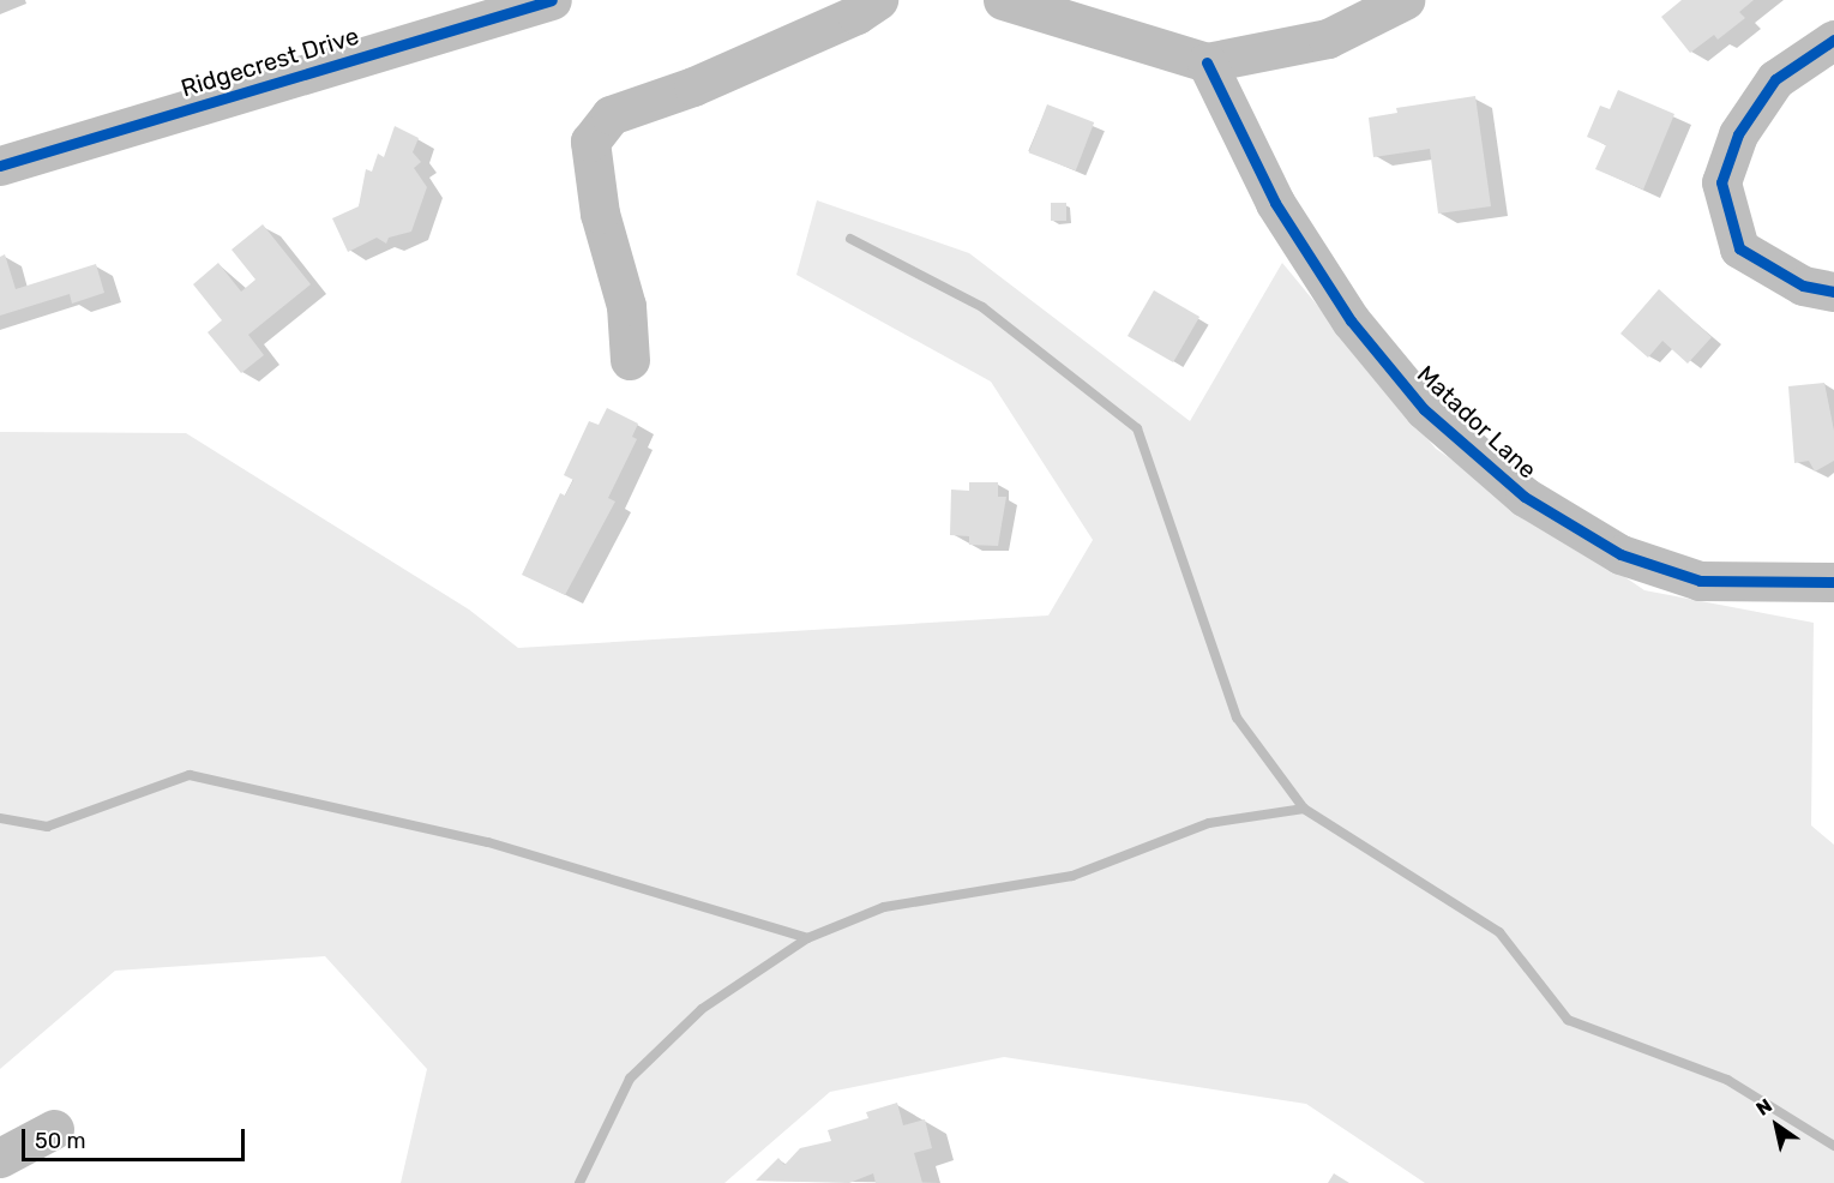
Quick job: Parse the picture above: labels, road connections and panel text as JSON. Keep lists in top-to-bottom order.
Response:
{
  "streets": {
    "street": ["Ridgecrest Drive", "Matador Lane"]
  },
  "scale_bar": "50 m",
  "north": "top left"
}
